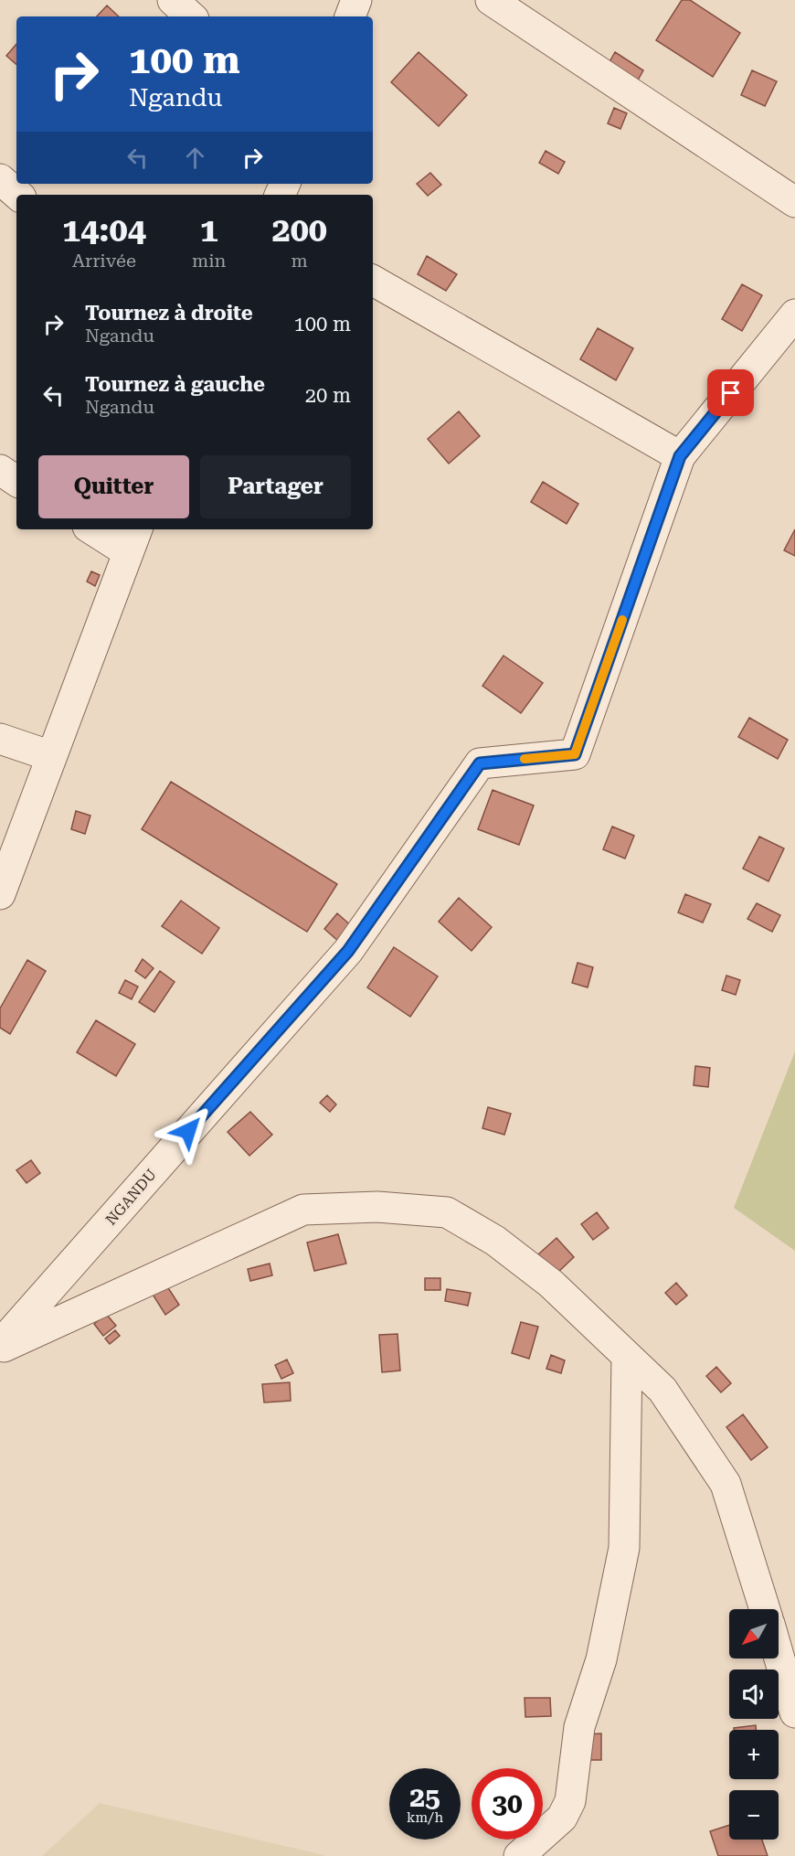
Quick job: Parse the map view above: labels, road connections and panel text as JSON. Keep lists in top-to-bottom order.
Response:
{
  "streets": {
    "street": ["NGANDU"]
  },
  "north": "bottom left",
  "page": {
    "turn": ["100 m", "Ngandu"],
    "eta": [
      "14:04",
      "Arrivée",
      "1",
      "min",
      "200",
      "m"
    ],
    "list": [
      {
        "name": "Tournez à droite",
        "note": "Ngandu",
        "value": "100 m"
      },
      {
        "name": "Tournez à gauche",
        "note": "Ngandu",
        "value": "20 m"
      }
    ],
    "buttons": ["Quitter", "Partager"],
    "map_buttons": ["+", "−"],
    "speed": "25 km/h",
    "limit": "30"
  }
}
